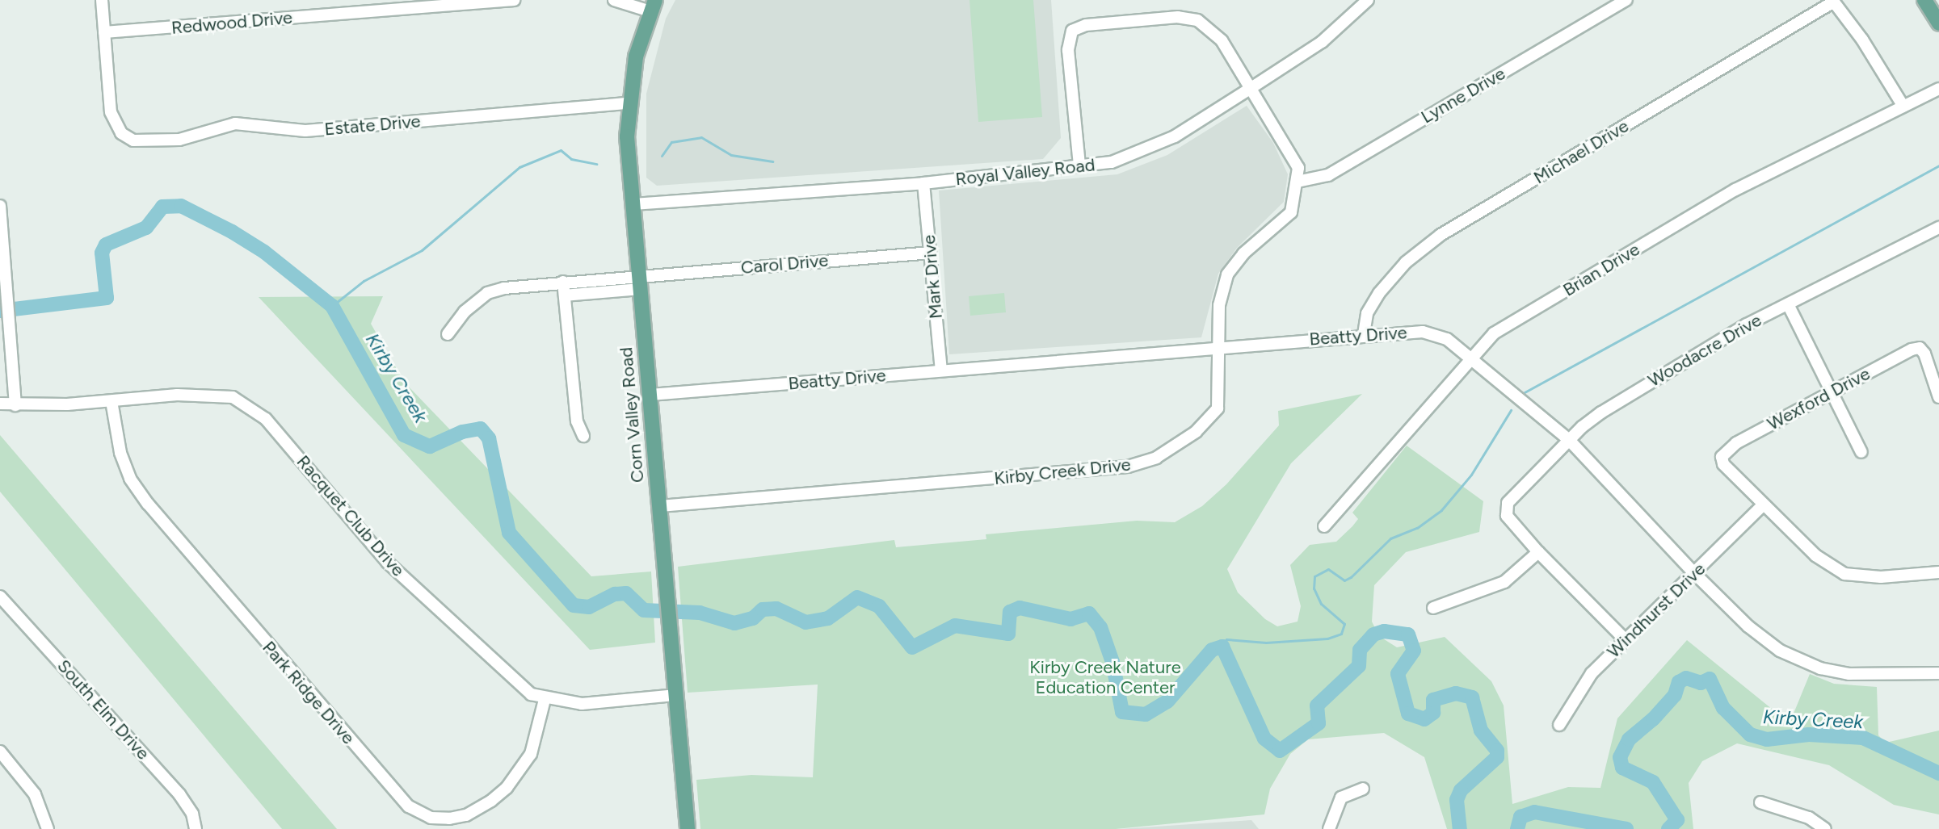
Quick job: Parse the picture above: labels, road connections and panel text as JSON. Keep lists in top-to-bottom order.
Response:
{
  "streets": {
    "main road": ["Corn Valley Road"],
    "street": [
      "Redwood Drive",
      "Lynne Drive",
      "Estate Drive",
      "Michael Drive",
      "Royal Valley Road",
      "Carol Drive",
      "Brian Drive",
      "Mark Drive",
      "Beatty Drive",
      "Woodacre Drive",
      "Wexford Drive",
      "Kirby Creek Drive",
      "Racquet Club Drive",
      "Windhurst Drive",
      "Park Ridge Drive",
      "South Elm Drive"
    ]
  },
  "crossings": [
    ["Redwood Drive", "Estate Drive"],
    ["Lynne Drive", "Kirby Creek Drive"],
    ["Estate Drive", "Corn Valley Road"],
    ["Michael Drive", "Beatty Drive"],
    ["Royal Valley Road", "Mark Drive"],
    ["Royal Valley Road", "Corn Valley Road"],
    ["Royal Valley Road", "Kirby Creek Drive"],
    ["Carol Drive", "Mark Drive"],
    ["Carol Drive", "Corn Valley Road"],
    ["Brian Drive", "Beatty Drive"],
    ["Mark Drive", "Beatty Drive"],
    ["Beatty Drive", "Woodacre Drive"],
    ["Beatty Drive", "Corn Valley Road"],
    ["Beatty Drive", "Kirby Creek Drive"],
    ["Beatty Drive", "Windhurst Drive"],
    ["Wexford Drive", "Windhurst Drive"],
    ["Corn Valley Road", "Kirby Creek Drive"],
    ["Corn Valley Road", "Racquet Club Drive"],
    ["Racquet Club Drive", "Park Ridge Drive"]
  ],
  "water": ["Kirby Creek"],
  "parks": ["Kirby Creek Nature Education Center"]
}
